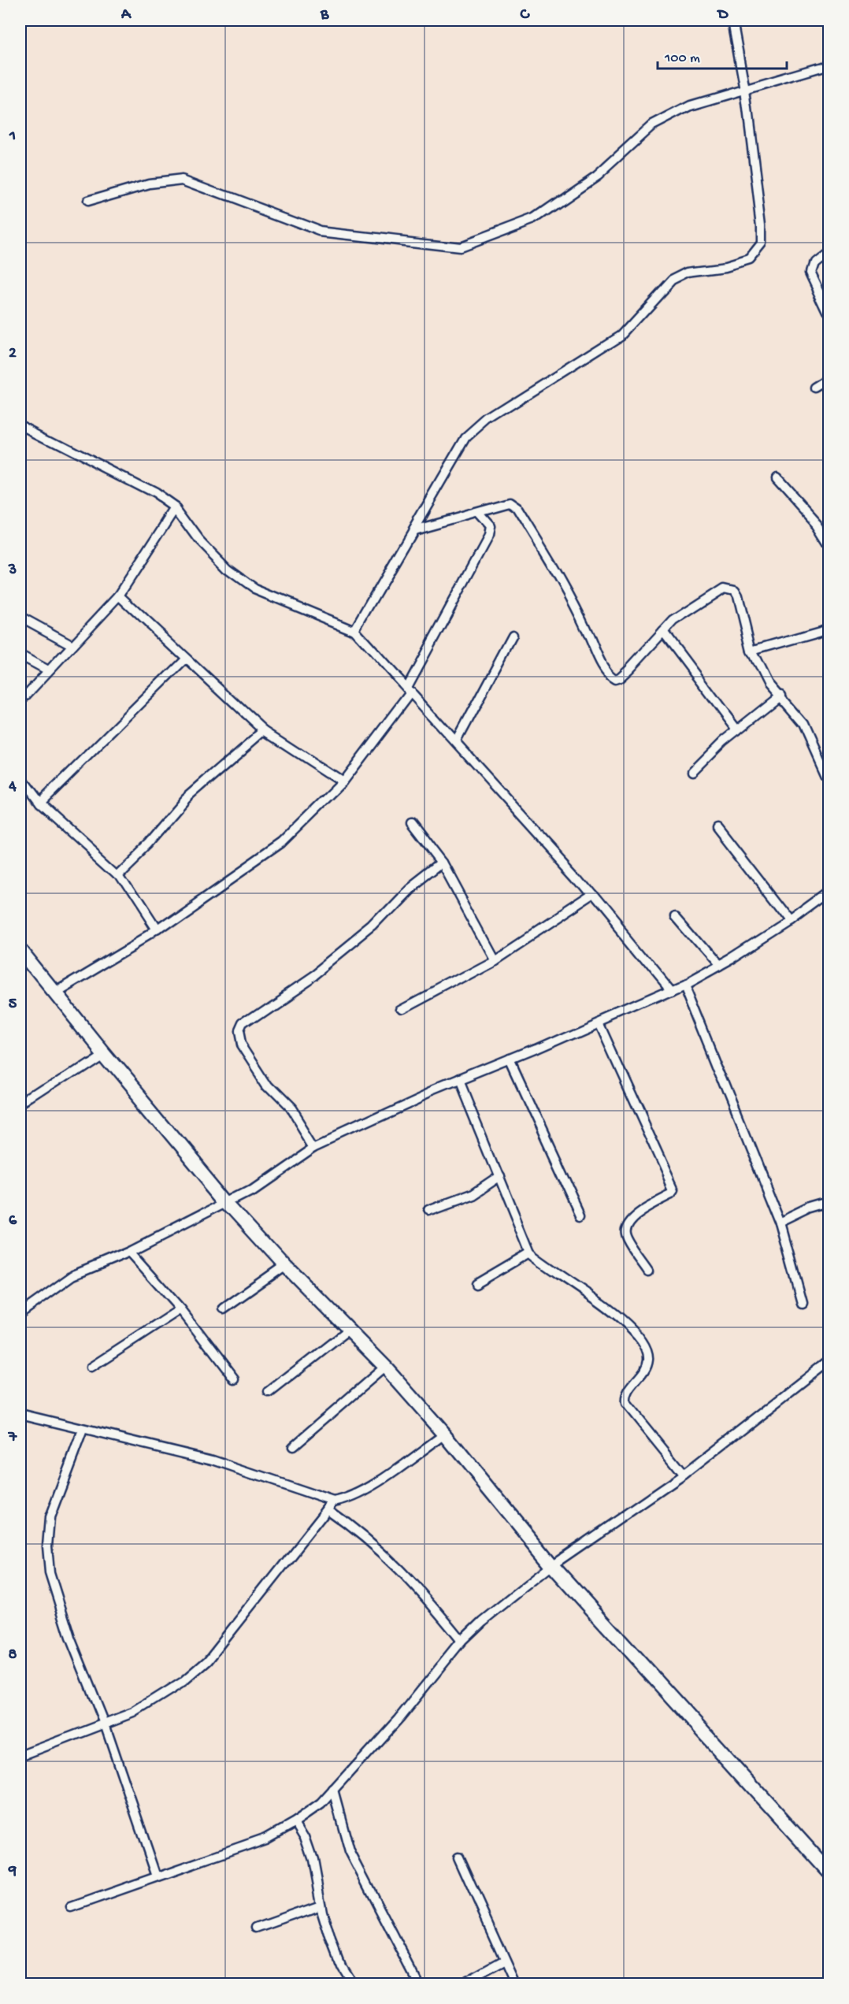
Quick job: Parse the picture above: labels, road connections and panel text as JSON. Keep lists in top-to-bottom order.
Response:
{
  "scale_bar": "100 m",
  "grid": {
    "columns": [
      "A",
      "B",
      "C",
      "D"
    ],
    "rows": [
      "1",
      "2",
      "3",
      "4",
      "5",
      "6",
      "7",
      "8",
      "9"
    ]
  }
}
